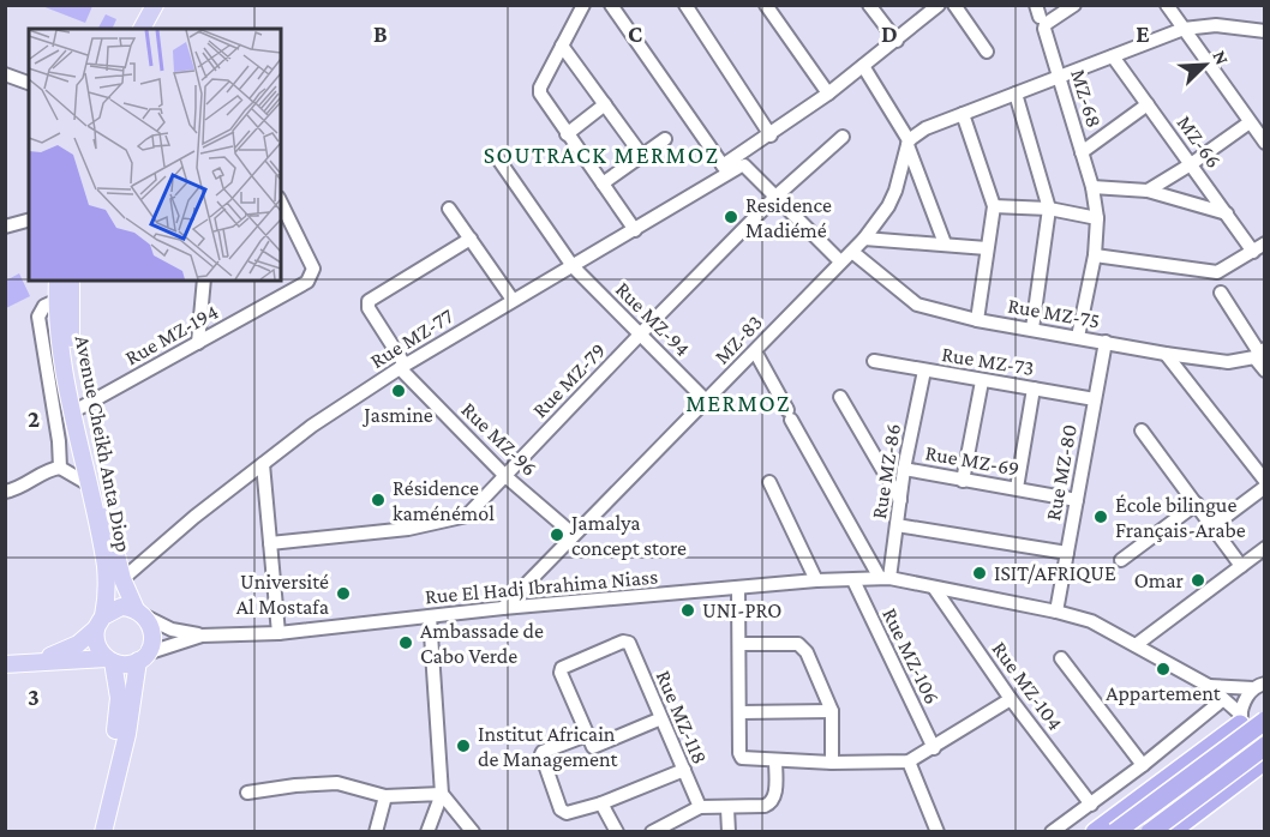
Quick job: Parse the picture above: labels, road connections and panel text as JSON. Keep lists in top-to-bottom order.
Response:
{
  "streets": {
    "main road": ["Avenue Cheikh Anta Diop"],
    "street": [
      "MZ-68",
      "MZ-66",
      "Rue MZ-75",
      "Rue MZ-94",
      "Rue MZ-194",
      "Rue MZ-77",
      "MZ-83",
      "Rue MZ-73",
      "Rue MZ-79",
      "Rue MZ-96",
      "Rue MZ-69",
      "Rue MZ-86",
      "Rue MZ-80",
      "Rue El Hadj Ibrahima Niass",
      "Rue MZ-106",
      "Rue MZ-104",
      "Rue MZ-118"
    ]
  },
  "crossings": [
    ["MZ-68", "Rue MZ-75"],
    ["Rue MZ-75", "MZ-83"],
    ["Rue MZ-75", "Rue MZ-80"],
    ["Rue MZ-94", "Rue MZ-77"],
    ["Rue MZ-94", "MZ-83"],
    ["Rue MZ-94", "Rue MZ-79"],
    ["Rue MZ-194", "Avenue Cheikh Anta Diop"],
    ["Rue MZ-77", "Rue MZ-79"],
    ["Rue MZ-77", "Rue MZ-96"],
    ["Rue MZ-77", "Avenue Cheikh Anta Diop"],
    ["MZ-83", "Rue MZ-96"],
    ["MZ-83", "Rue El Hadj Ibrahima Niass"],
    ["Rue MZ-73", "Rue MZ-86"],
    ["Rue MZ-73", "Rue MZ-80"],
    ["Rue MZ-79", "Rue MZ-96"],
    ["Rue MZ-69", "Rue MZ-86"],
    ["Rue MZ-69", "Rue MZ-80"],
    ["Rue MZ-86", "Rue El Hadj Ibrahima Niass"],
    ["Rue MZ-80", "Rue El Hadj Ibrahima Niass"],
    ["Rue El Hadj Ibrahima Niass", "Rue MZ-106"],
    ["Rue El Hadj Ibrahima Niass", "Rue MZ-104"]
  ],
  "districts": ["SOUTRACK MERMOZ", "MERMOZ"],
  "places": [
    "Residence Madiémé",
    "Jasmine",
    "Résidence kaménémol",
    "École bilingue Français-Arabe",
    "Jamalya concept store",
    "ISIT/AFRIQUE",
    "Omar",
    "Université Al Mostafa",
    "UNI-PRO",
    "Ambassade de Cabo Verde",
    "Appartement",
    "Institut Africain de Management"
  ],
  "north": "top right",
  "grid": {
    "columns": [
      "B",
      "C",
      "D",
      "E"
    ],
    "rows": ["2", "3"]
  }
}
